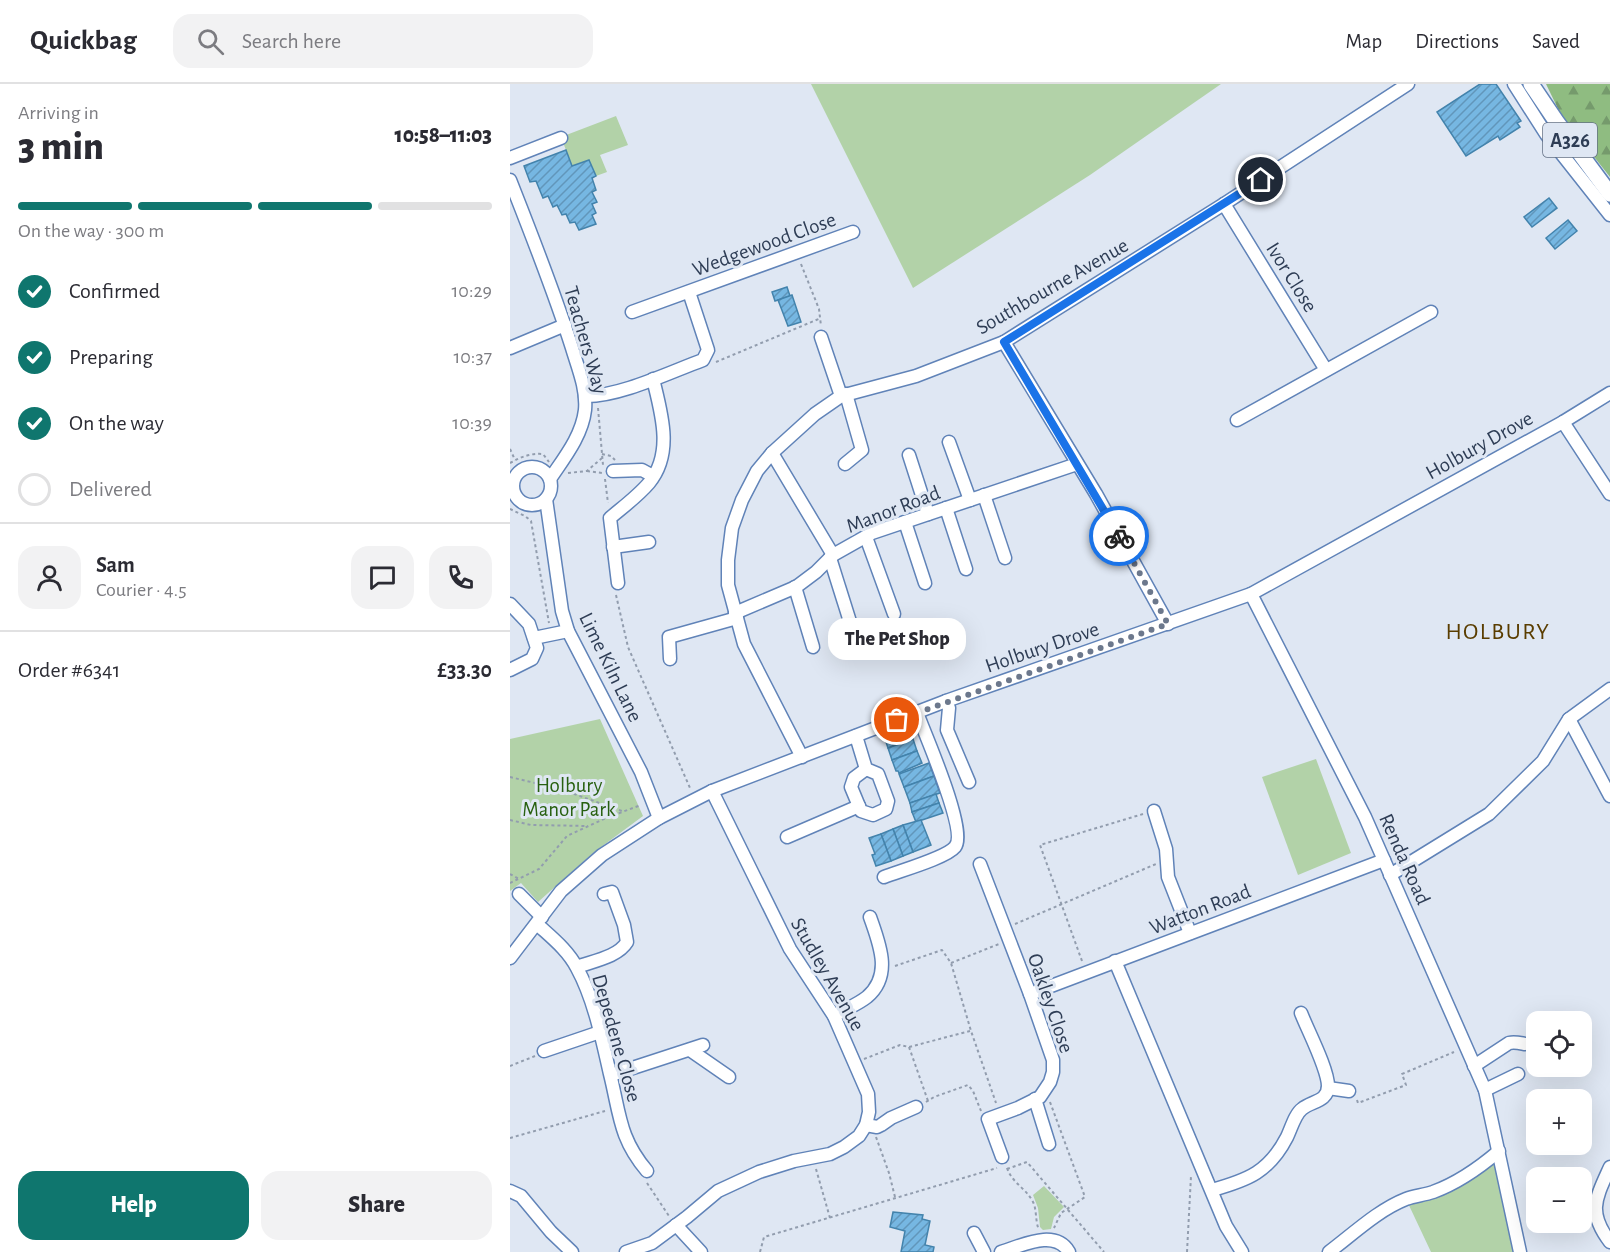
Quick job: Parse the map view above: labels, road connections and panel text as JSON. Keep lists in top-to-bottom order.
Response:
{
  "streets": {
    "main road": ["A326"],
    "street": [
      "Wedgewood Close",
      "Ivor Close",
      "Southbourne Avenue",
      "Teachers Way",
      "Holbury Drove",
      "Manor Road",
      "Lime Kiln Lane",
      "Renda Road",
      "Watton Road",
      "Studley Avenue",
      "Oakley Close",
      "Depedene Close"
    ]
  },
  "crossings": [
    ["Ivor Close", "Southbourne Avenue"],
    ["Southbourne Avenue", "Holbury Drove"],
    ["Southbourne Avenue", "Manor Road"],
    ["Teachers Way", "Lime Kiln Lane"],
    ["Holbury Drove", "Lime Kiln Lane"],
    ["Holbury Drove", "Renda Road"],
    ["Holbury Drove", "Studley Avenue"],
    ["Holbury Drove", "Depedene Close"],
    ["Renda Road", "Watton Road"],
    ["Watton Road", "Oakley Close"]
  ],
  "districts": ["HOLBURY"],
  "parks": ["Holbury Manor Park"],
  "places": ["The Pet Shop"],
  "page": {
    "header": "Quickbag",
    "search": "Search here",
    "nav": ["Map", "Directions", "Saved"],
    "heading": ["3 min", "Arriving in", "10:58–11:03"],
    "panel": [
      "Sam",
      "Courier · 4.5",
      "Order #6341",
      "£33.30"
    ],
    "bar": "On the way · 300 m",
    "list": [
      ["Confirmed", "10:29"],
      ["Preparing", "10:37"],
      ["On the way", "10:39"],
      "Delivered"
    ],
    "bubble": "The Pet Shop",
    "map_buttons": ["+", "−"],
    "buttons": ["Help", "Share"]
  }
}
